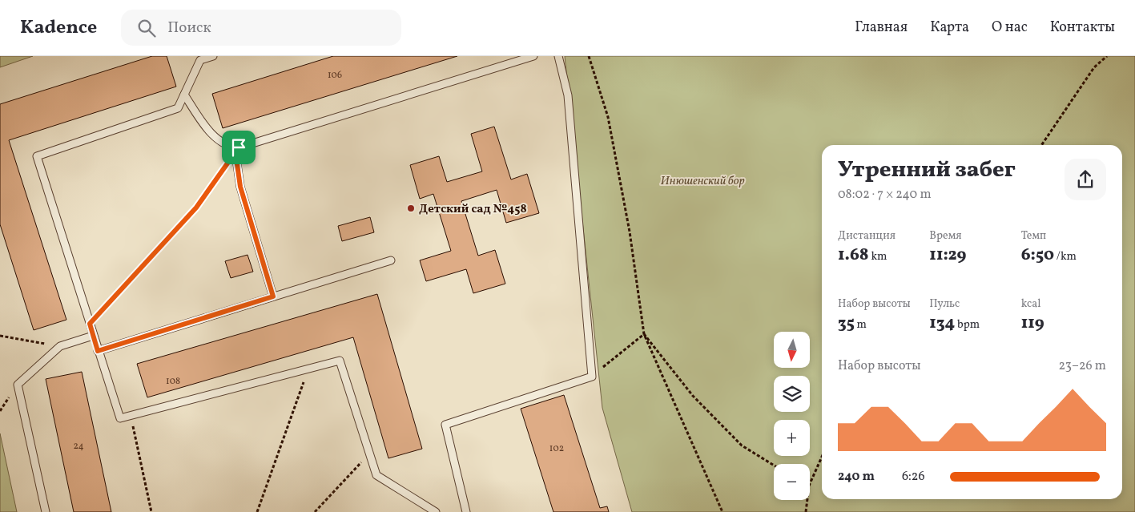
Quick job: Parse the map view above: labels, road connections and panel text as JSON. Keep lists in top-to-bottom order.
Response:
{
  "parks": ["Инюшенский бор"],
  "places": ["Детский сад №458"],
  "house_numbers": [
    "106",
    "108",
    "24",
    "102"
  ],
  "north": "bottom",
  "page": {
    "header": "Kadence",
    "search": "Поиск",
    "nav": [
      "Главная",
      "Карта",
      "О нас",
      "Контакты"
    ],
    "heading": ["Утренний забег", "08:02 · 7 × 240 m"],
    "stats": [
      ["Дистанция", "1.68 km"],
      ["Время", "11:29"],
      ["Темп", "6:50 /km"],
      ["Набор высоты", "35 m"],
      ["Пульс", "134 bpm"],
      ["kcal", "119"]
    ],
    "map_buttons": ["+", "−"],
    "chart": ["Набор высоты", "23–26 m"],
    "list": [
      {
        "name": "240 m",
        "note": "6:26"
      }
    ]
  }
}
